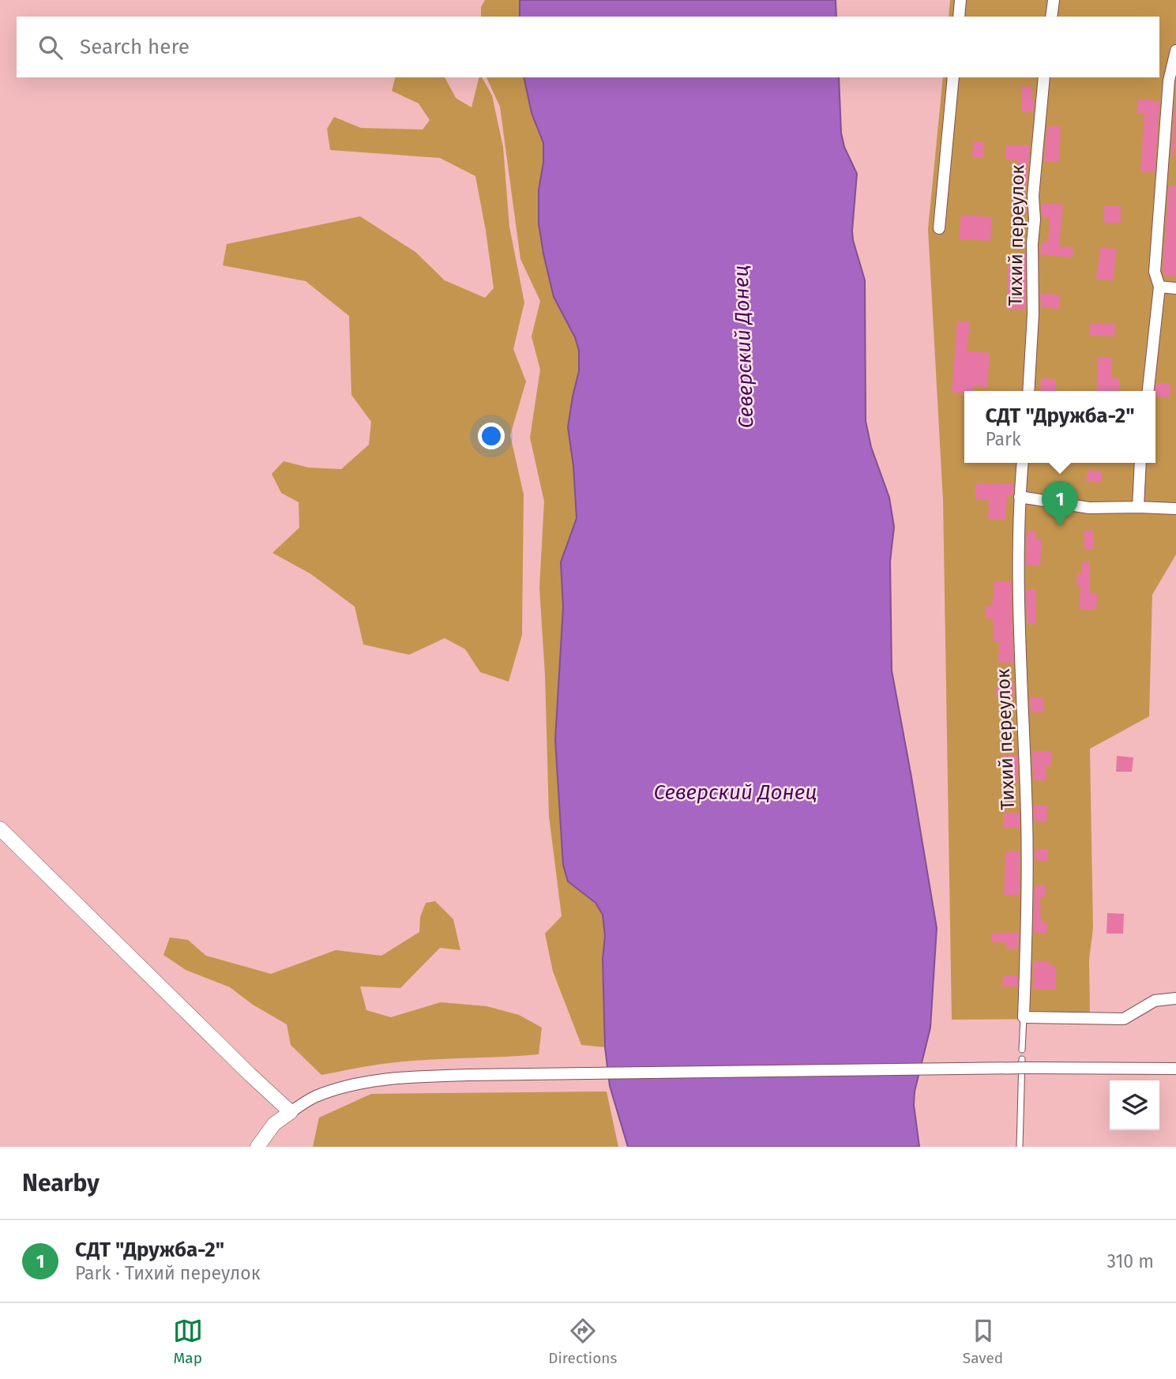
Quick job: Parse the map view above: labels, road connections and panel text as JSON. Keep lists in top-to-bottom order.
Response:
{
  "streets": {
    "street": ["Тихий переулок"]
  },
  "water": ["Северский Донец"],
  "page": {
    "search": "Search here",
    "popup": ["СДТ \"Дружба-2\"", "Park"],
    "pins": "1",
    "heading": "Nearby",
    "list": [
      {
        "mark": "1",
        "name": "СДТ \"Дружба-2\"",
        "note": "Park · Тихий переулок",
        "value": "310 m"
      }
    ],
    "nav": ["Map", "Directions", "Saved"]
  }
}
